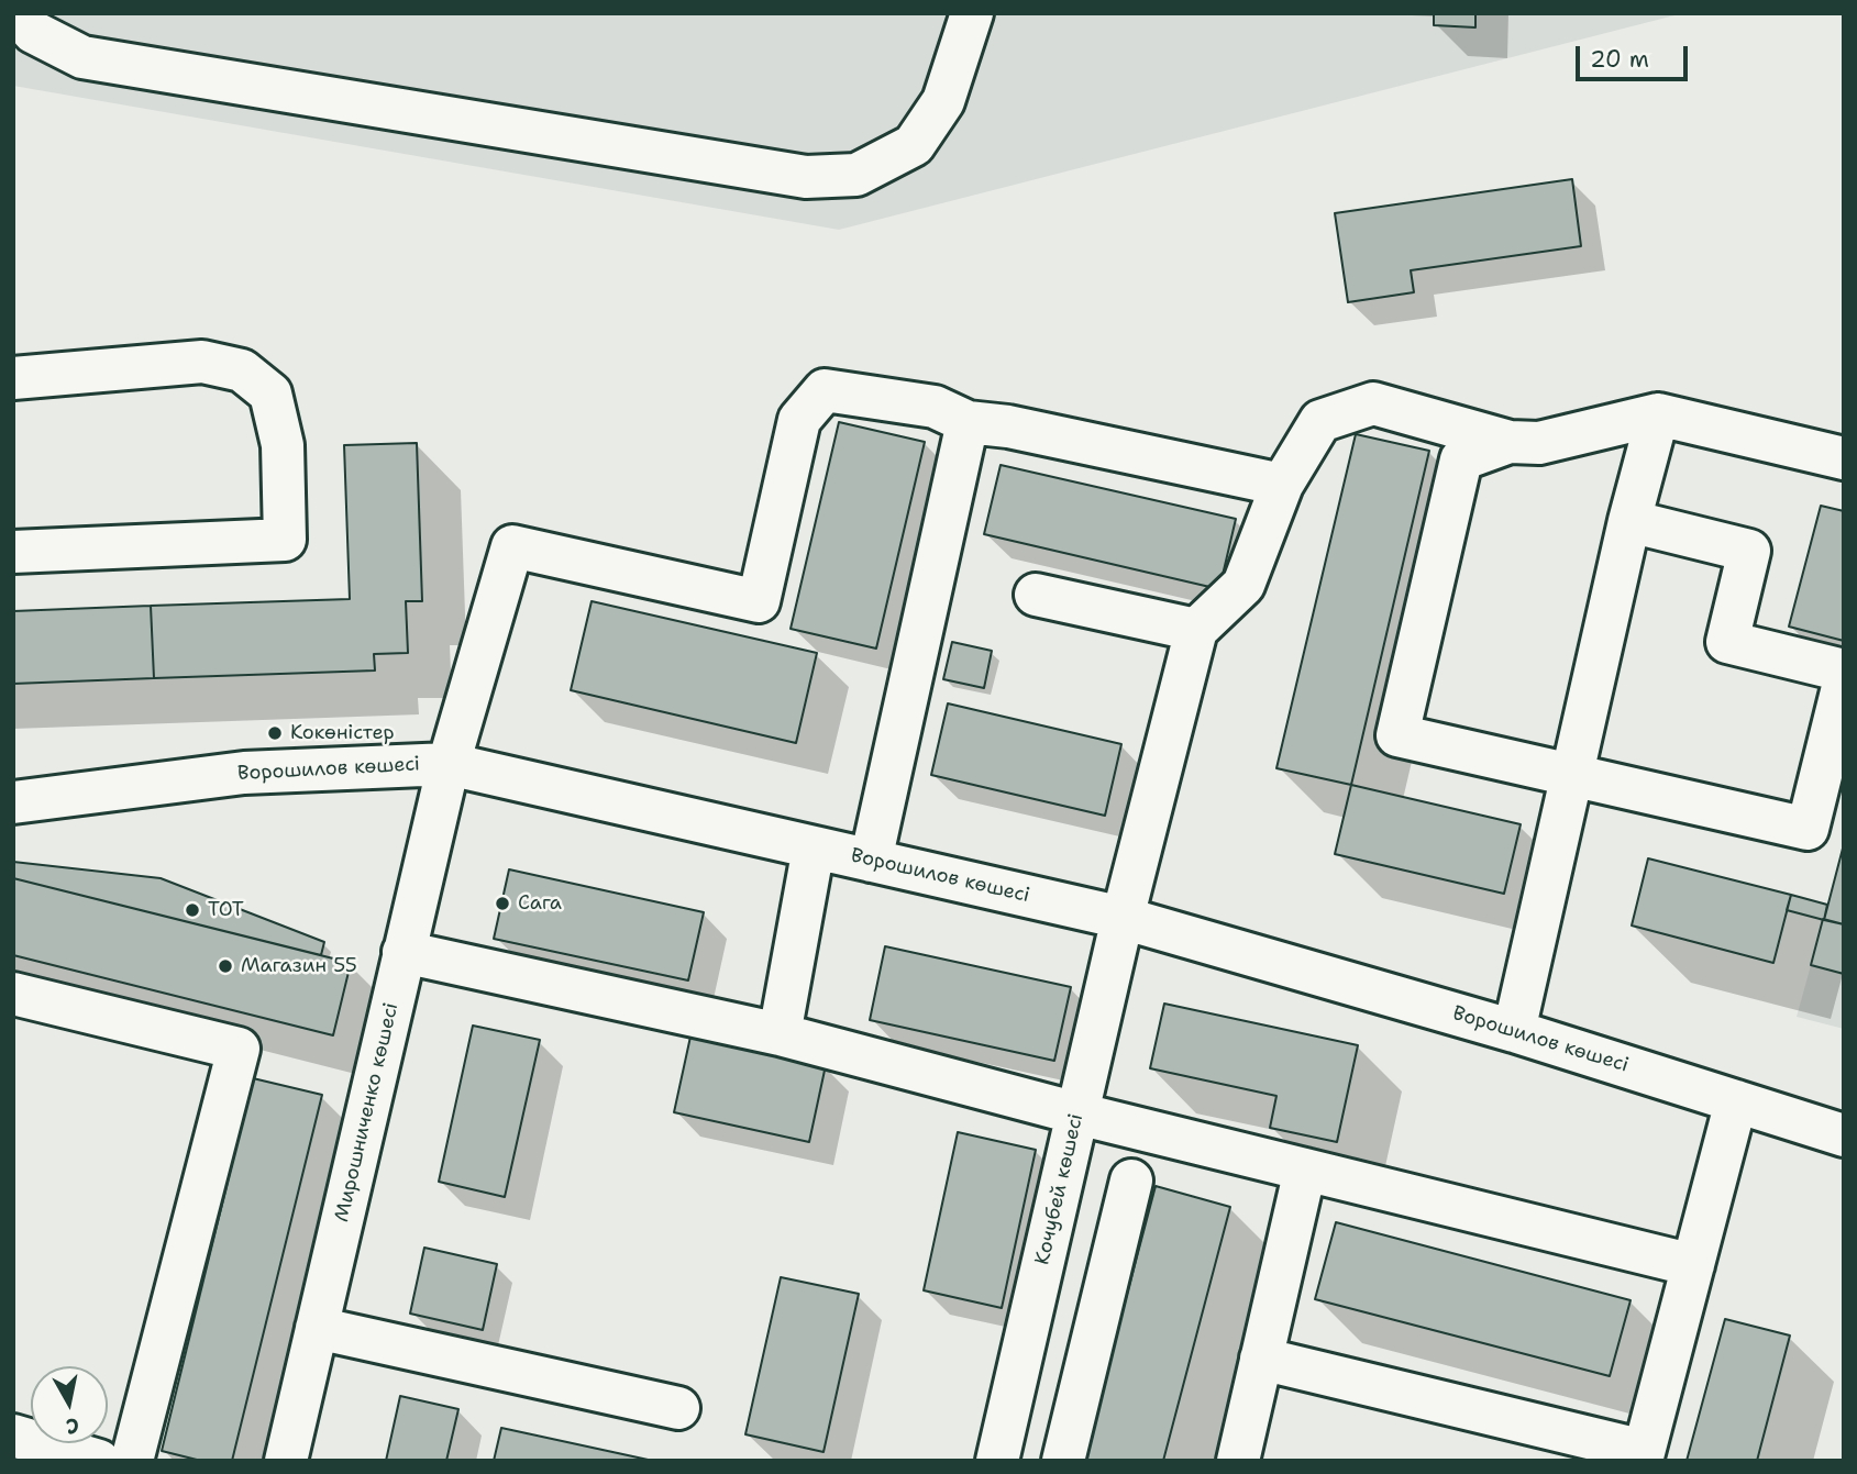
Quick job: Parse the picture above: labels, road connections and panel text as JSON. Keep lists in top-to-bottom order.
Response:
{
  "streets": {
    "street": ["Ворошилов көшесі", "Мирошниченко көшесі", "Кочубей көшесі"]
  },
  "crossings": [
    ["Ворошилов көшесі", "Мирошниченко көшесі"],
    ["Ворошилов көшесі", "Кочубей көшесі"]
  ],
  "places": [
    "Кокөністер",
    "Сага",
    "ТОТ",
    "Магазин 55"
  ],
  "scale_bar": "20 m",
  "north": "bottom"
}
